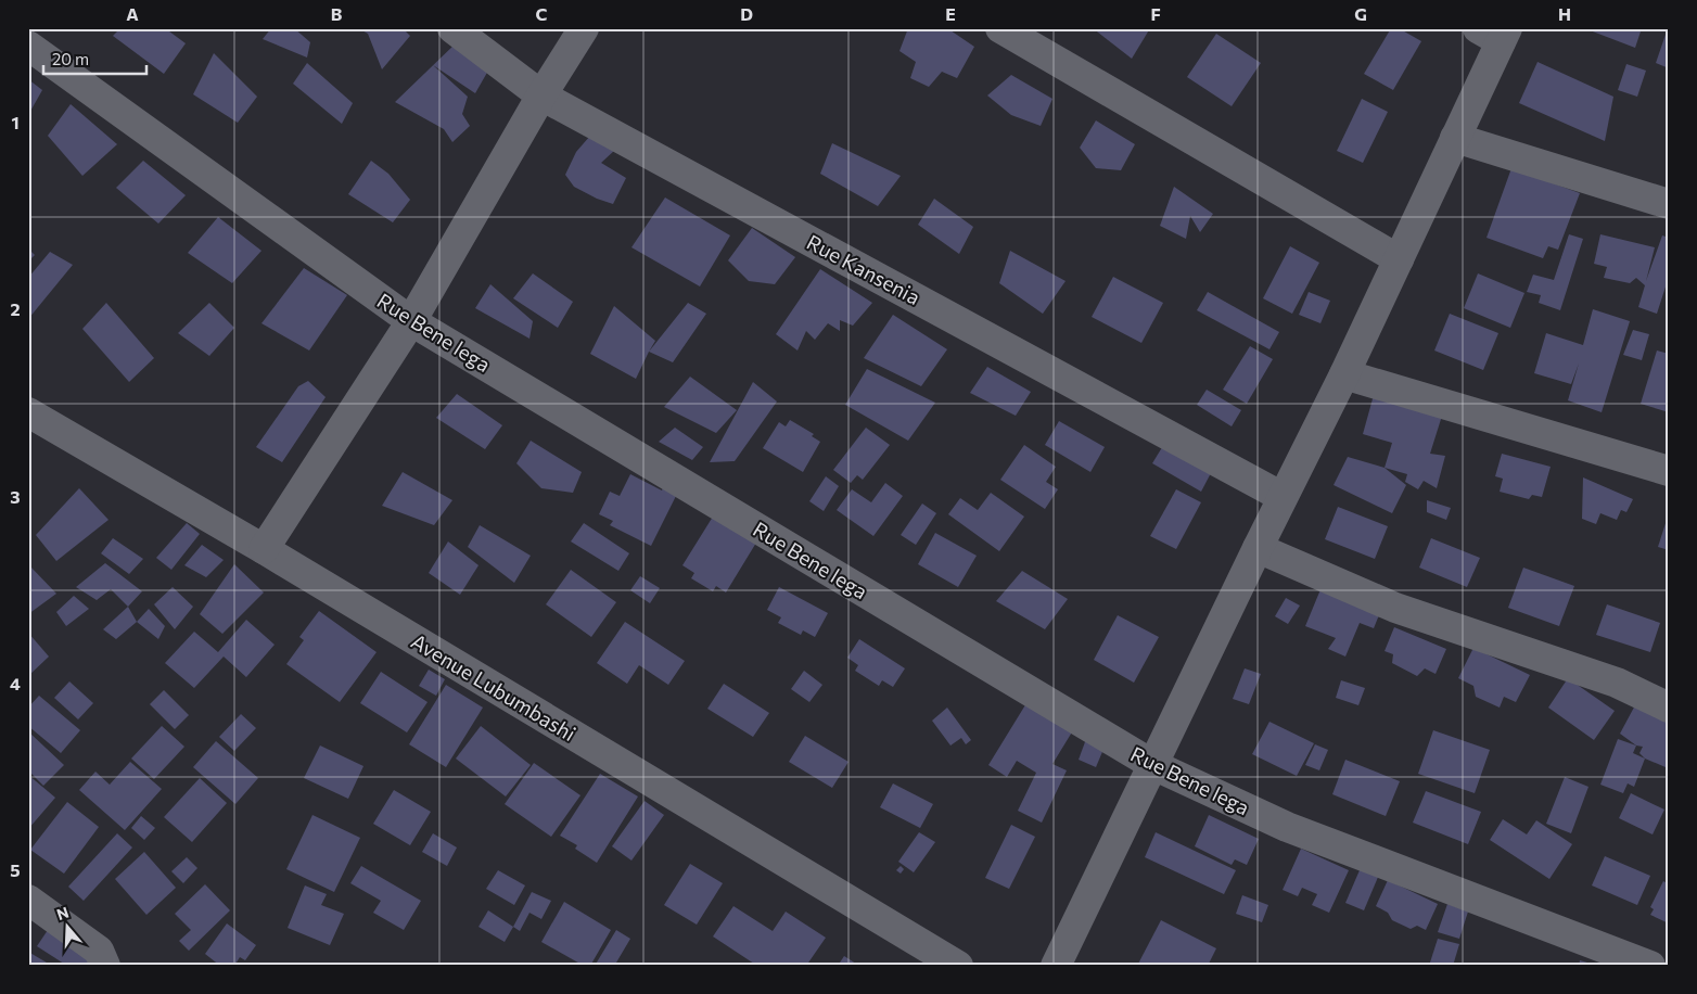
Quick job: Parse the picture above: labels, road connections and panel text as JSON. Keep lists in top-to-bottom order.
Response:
{
  "streets": {
    "street": ["Rue Kansenia", "Rue Bene lega", "Avenue Lubumbashi"]
  },
  "scale_bar": "20 m",
  "north": "top",
  "grid": {
    "columns": [
      "A",
      "B",
      "C",
      "D",
      "E",
      "F",
      "G",
      "H"
    ],
    "rows": [
      "1",
      "2",
      "3",
      "4",
      "5"
    ]
  }
}
